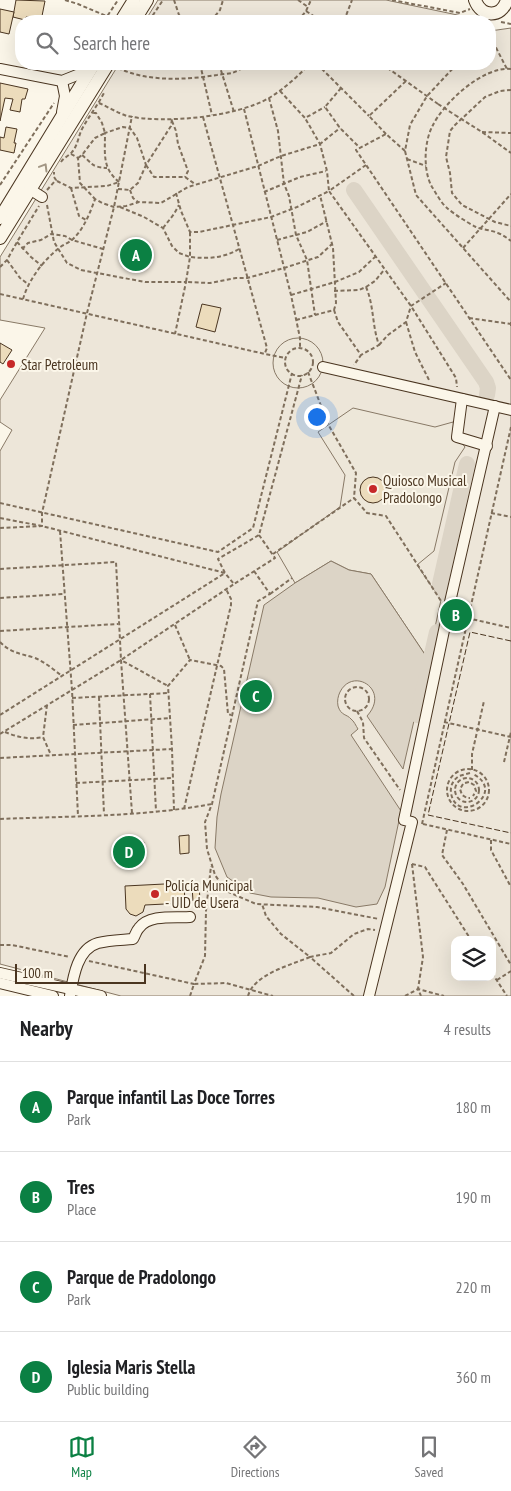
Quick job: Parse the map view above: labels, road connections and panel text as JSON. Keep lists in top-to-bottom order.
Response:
{
  "places": ["Star Petroleum", "Quiosco Musical Pradolongo", "Policía Municipal - UID de Usera"],
  "scale_bar": "100 m",
  "page": {
    "search": "Search here",
    "pins": [
      "A",
      "B",
      "C",
      "D"
    ],
    "scale": "100 m",
    "heading": ["Nearby", "4 results"],
    "list": [
      {
        "mark": "A",
        "name": "Parque infantil Las Doce Torres",
        "note": "Park",
        "value": "180 m"
      },
      {
        "mark": "B",
        "name": "Tres",
        "note": "Place",
        "value": "190 m"
      },
      {
        "mark": "C",
        "name": "Parque de Pradolongo",
        "note": "Park",
        "value": "220 m"
      },
      {
        "mark": "D",
        "name": "Iglesia Maris Stella",
        "note": "Public building",
        "value": "360 m"
      }
    ],
    "nav": ["Map", "Directions", "Saved"]
  }
}
